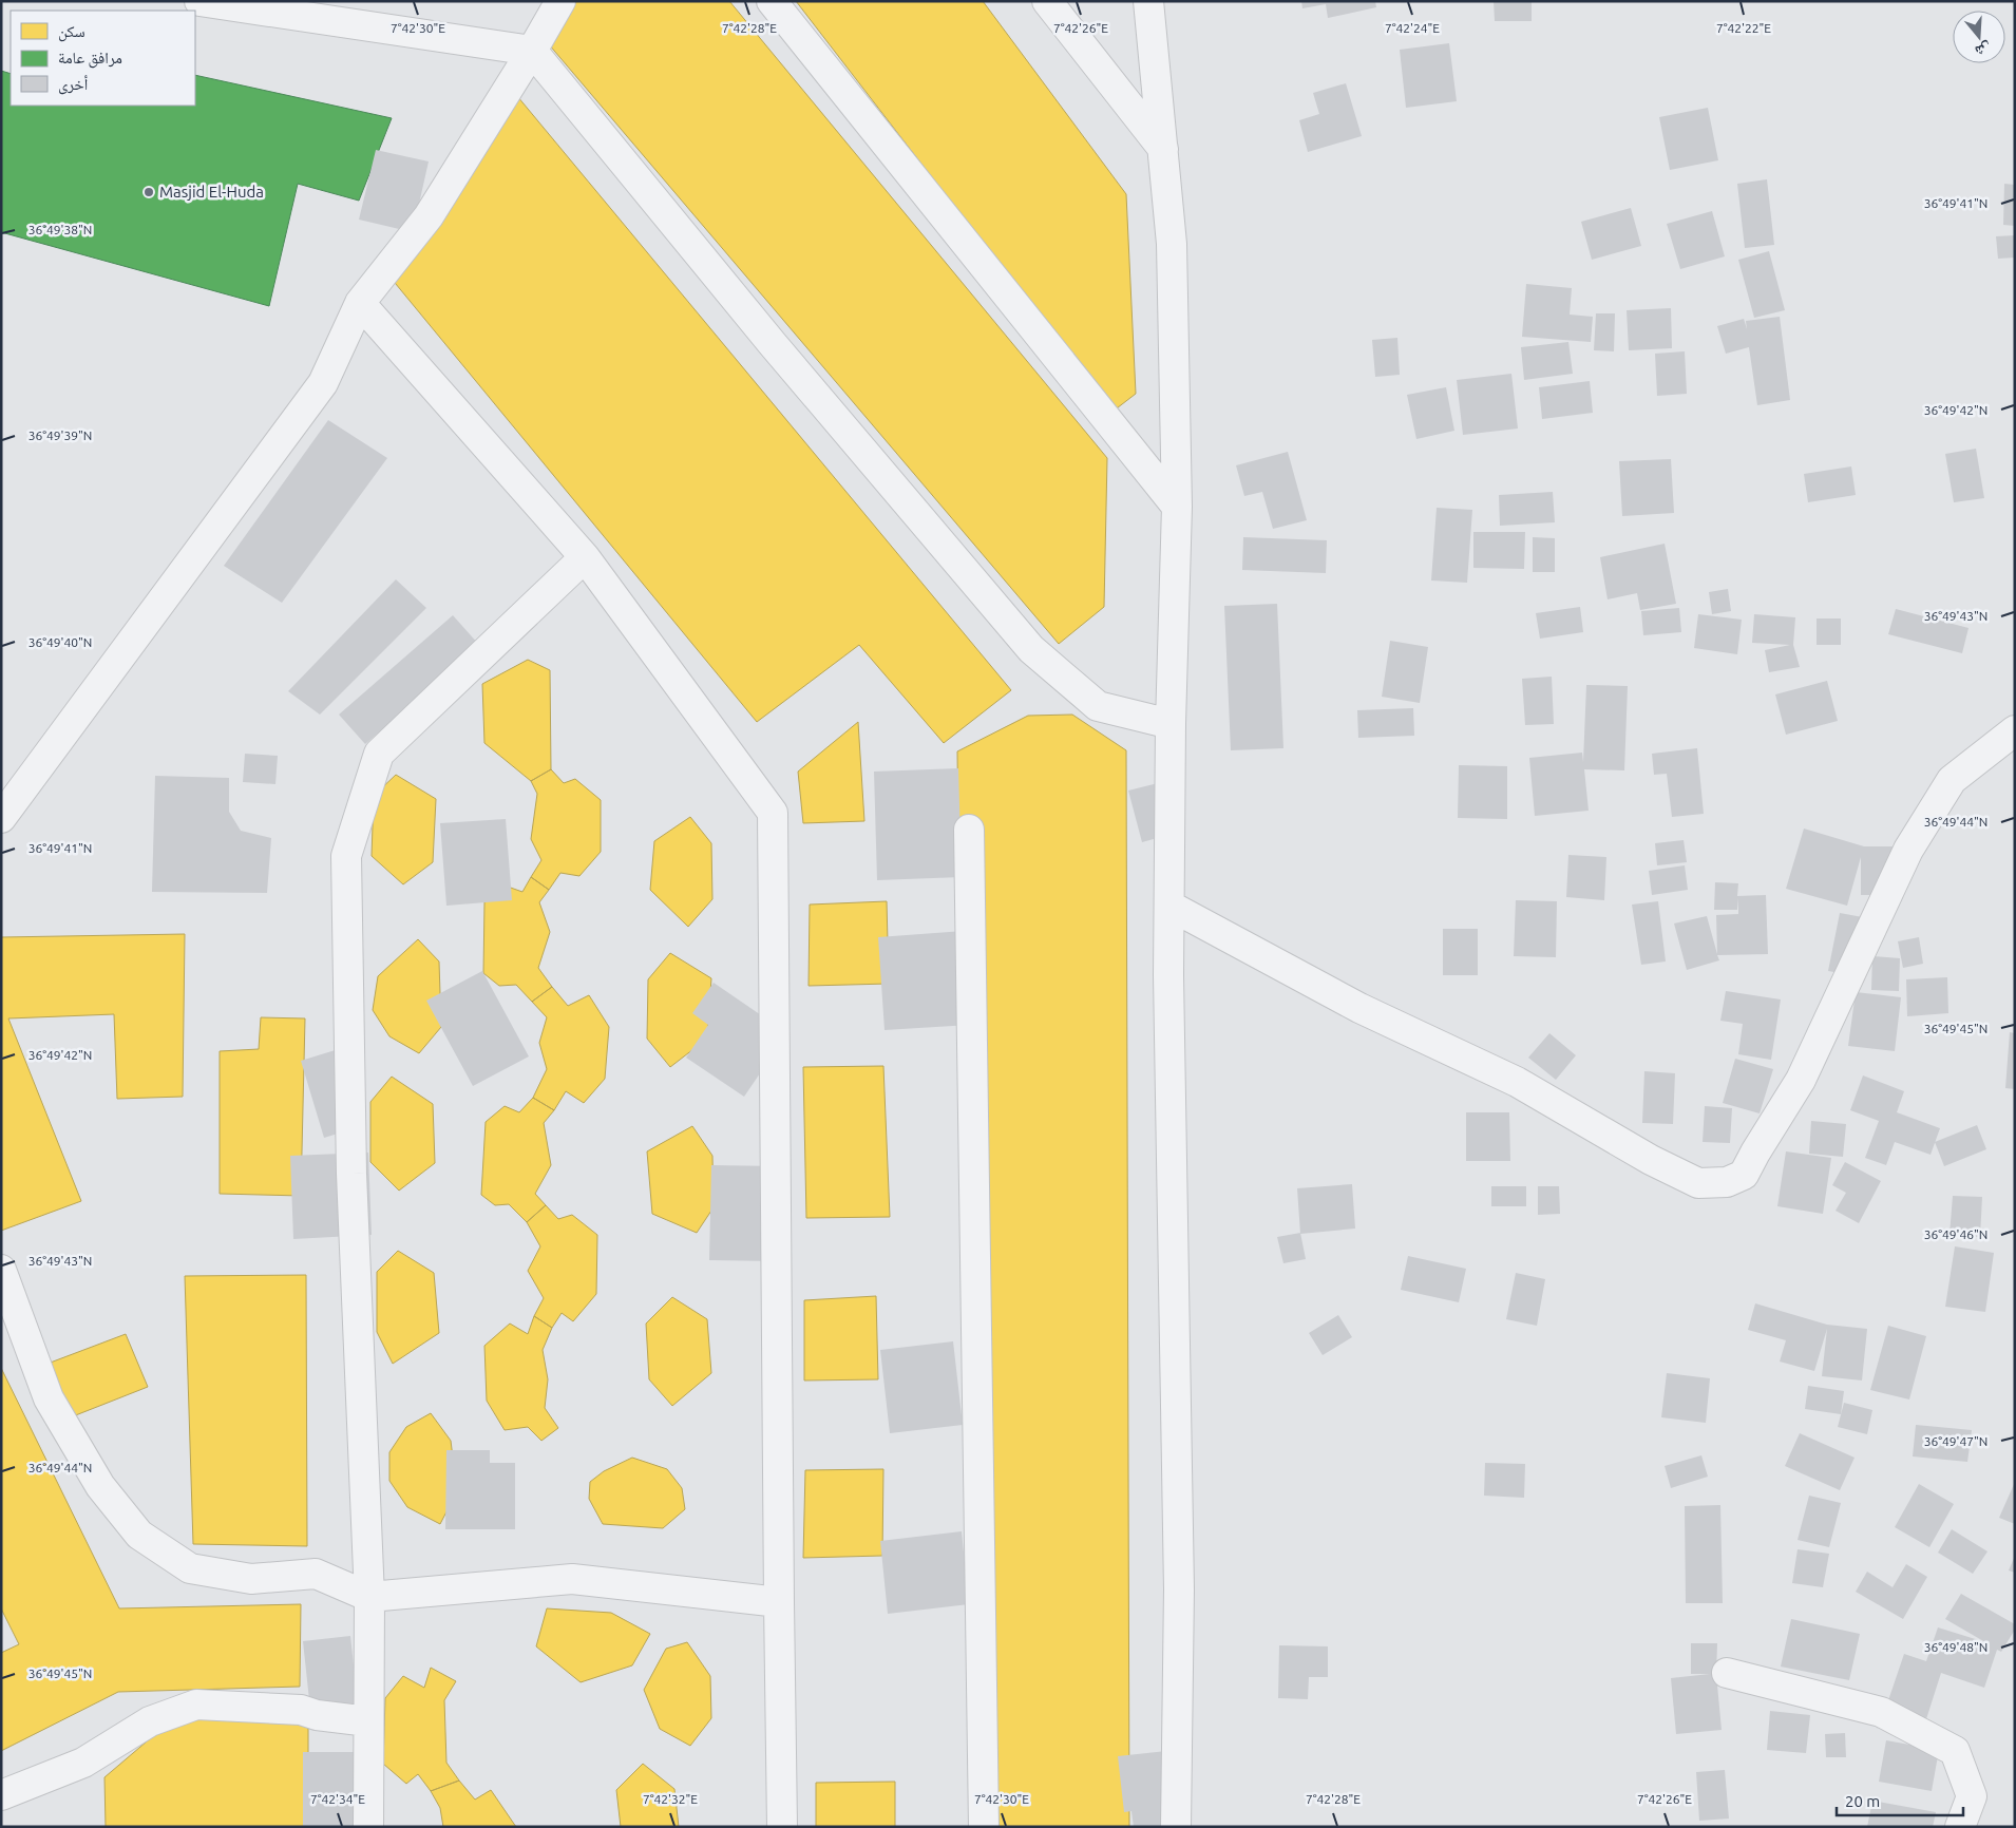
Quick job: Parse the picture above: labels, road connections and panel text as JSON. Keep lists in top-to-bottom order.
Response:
{
  "places": ["Masjid El-Huda"],
  "legend": ["سكن", "مرافق عامة", "أخرى"],
  "scale_bar": "20 m",
  "north": "bottom",
  "coordinates": [
    "7°42'30\"E",
    "7°42'28\"E",
    "7°42'26\"E",
    "7°42'24\"E",
    "7°42'22\"E",
    "36°49'41\"N",
    "36°49'38\"N",
    "36°49'42\"N",
    "36°49'39\"N",
    "36°49'43\"N",
    "36°49'40\"N",
    "36°49'44\"N",
    "36°49'45\"N",
    "36°49'46\"N",
    "36°49'47\"N",
    "36°49'48\"N",
    "7°42'34\"E",
    "7°42'32\"E"
  ]
}
